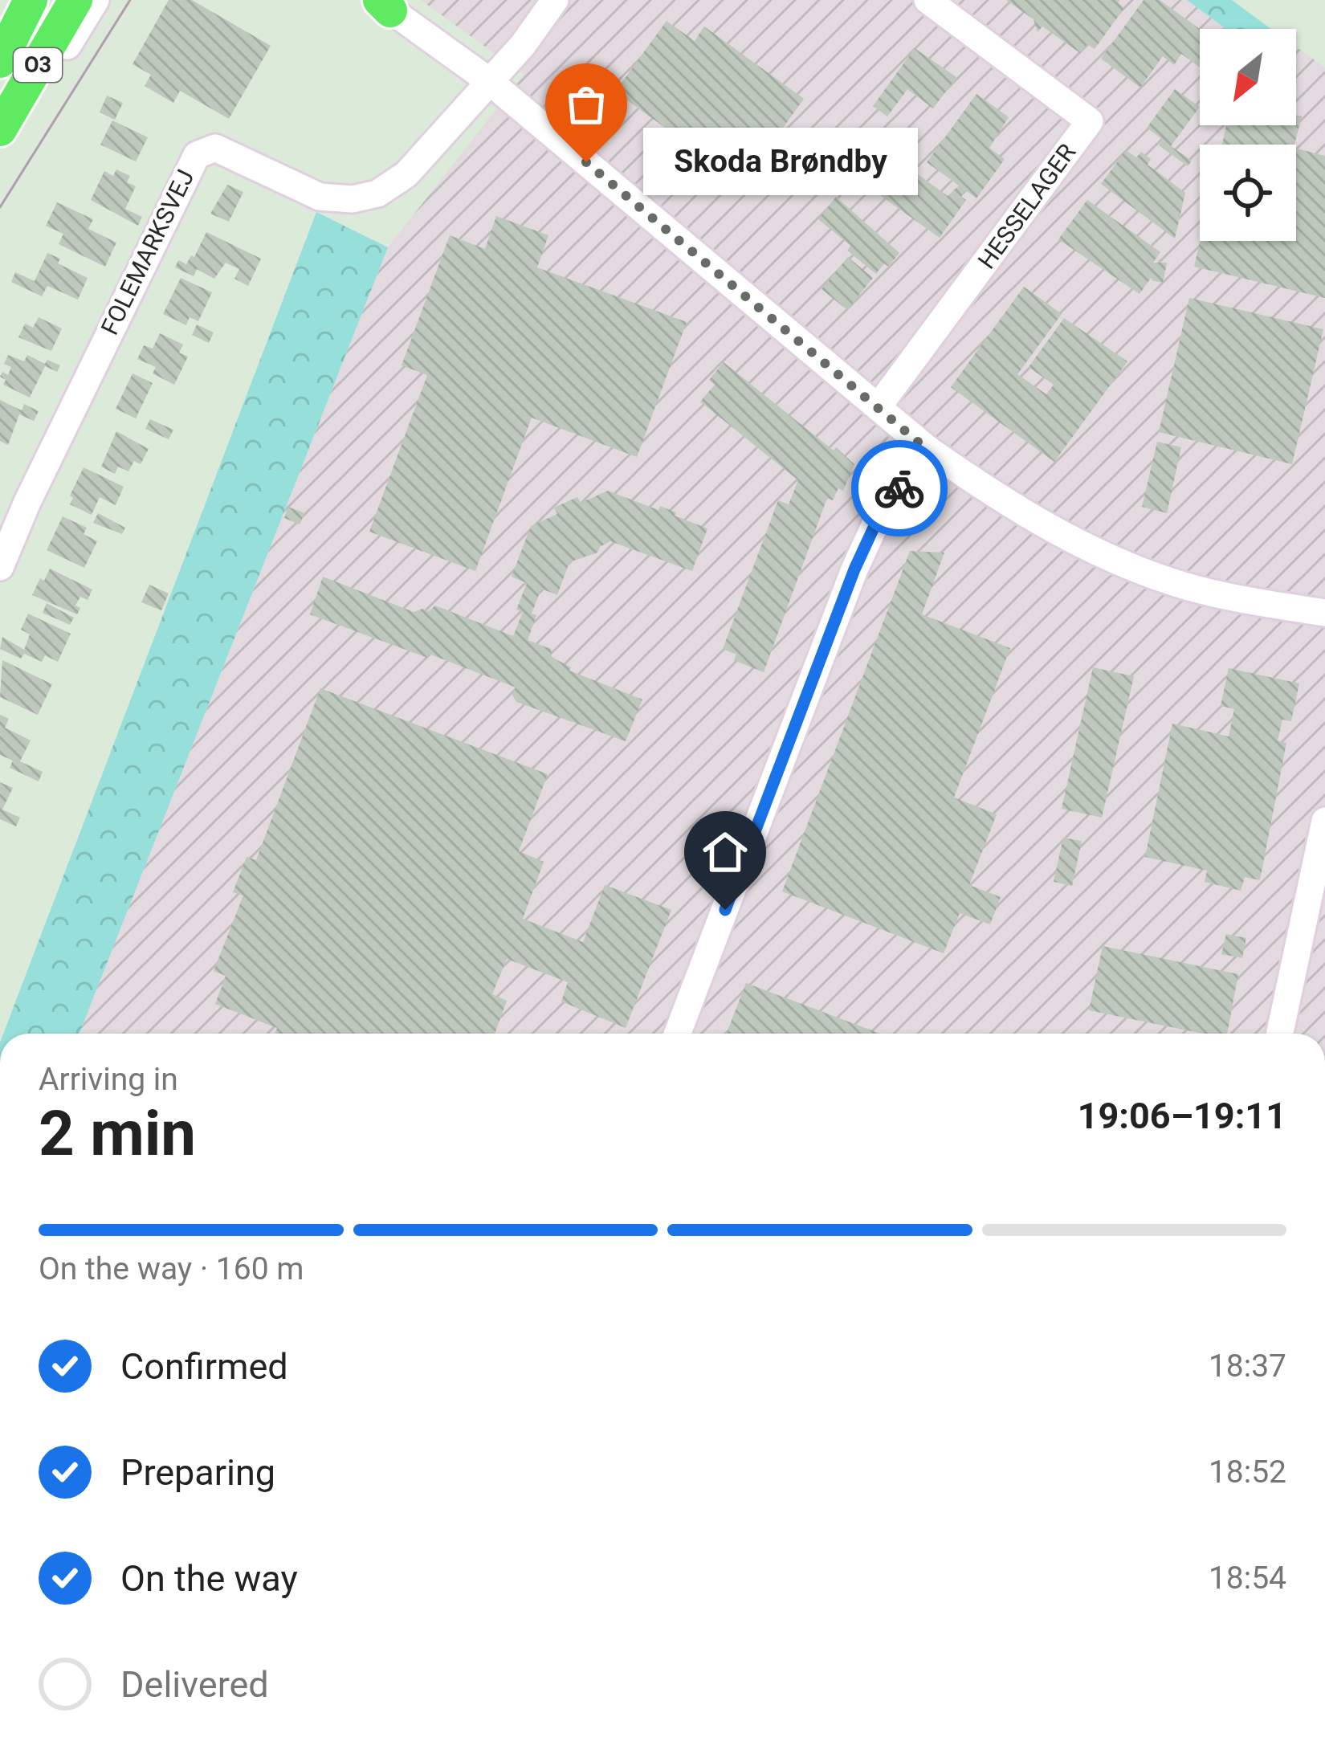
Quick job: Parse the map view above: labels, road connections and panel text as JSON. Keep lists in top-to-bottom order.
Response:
{
  "streets": {
    "main road": ["O3"],
    "street": ["HESSELAGER", "FOLEMARKSVEJ"]
  },
  "places": ["Skoda Brøndby"],
  "north": "bottom left",
  "page": {
    "bubble": "Skoda Brøndby",
    "heading": ["2 min", "Arriving in", "19:06–19:11"],
    "bar": "On the way · 160 m",
    "list": [
      ["Confirmed", "18:37"],
      ["Preparing", "18:52"],
      ["On the way", "18:54"],
      "Delivered"
    ]
  }
}
